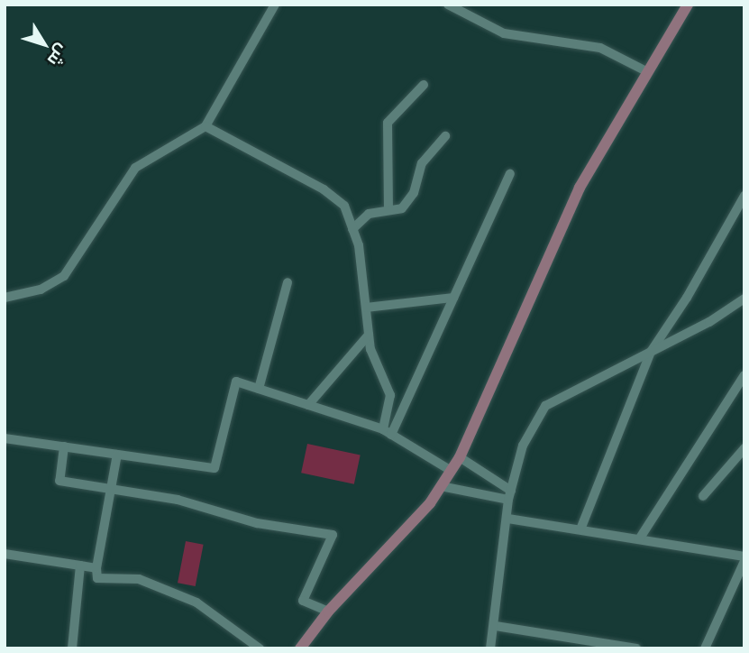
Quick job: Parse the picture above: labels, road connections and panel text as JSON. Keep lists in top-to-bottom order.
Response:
{
  "north": "bottom right"
}
